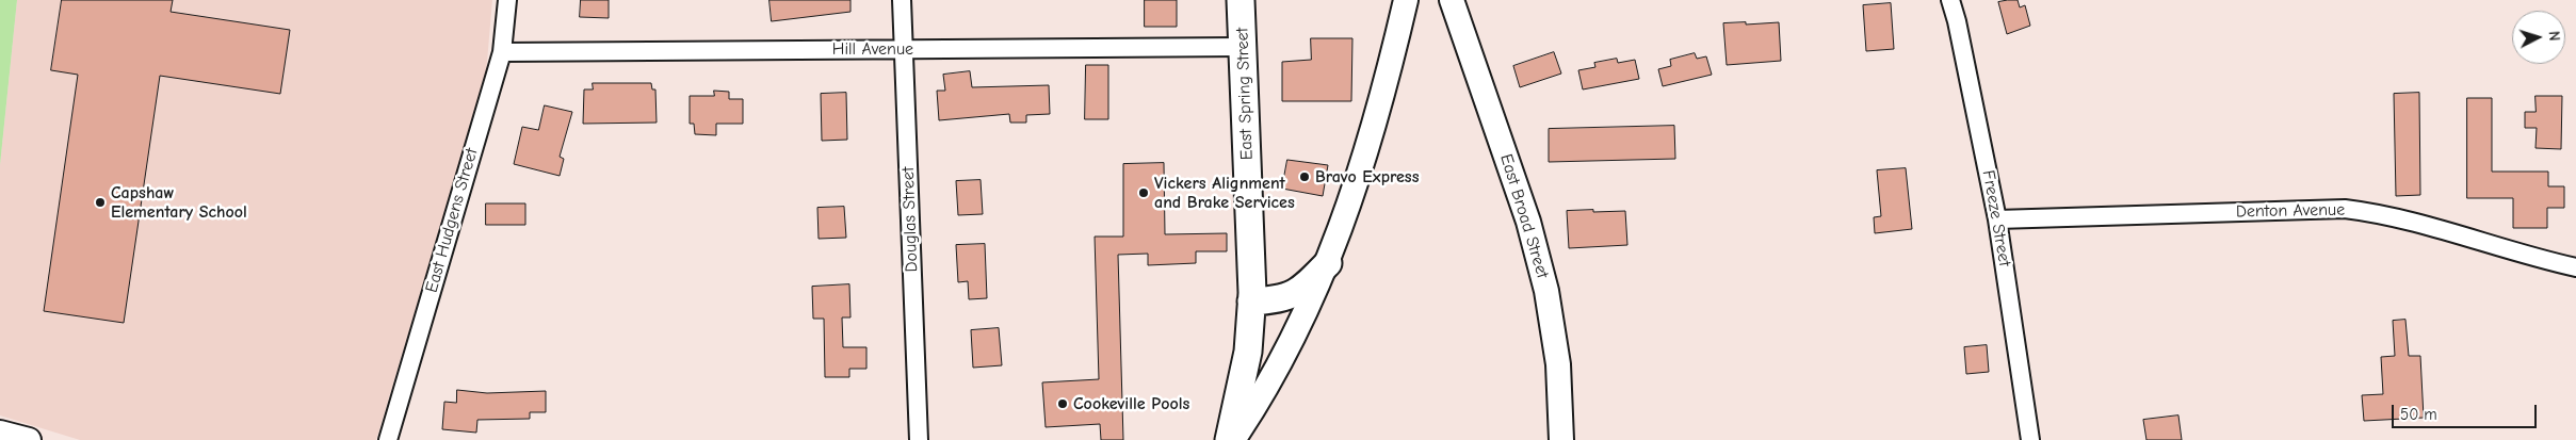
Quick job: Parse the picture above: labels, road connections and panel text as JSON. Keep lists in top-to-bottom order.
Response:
{
  "streets": {
    "main road": ["East Spring Street"],
    "street": [
      "Hill Avenue",
      "Denton Avenue",
      "East Broad Street",
      "Freeze Street",
      "Douglas Street",
      "East Hudgens Street"
    ]
  },
  "crossings": [
    ["Hill Avenue", "East Spring Street"],
    ["Hill Avenue", "Douglas Street"],
    ["Hill Avenue", "East Hudgens Street"],
    ["Denton Avenue", "Freeze Street"]
  ],
  "places": [
    "Bravo Express",
    "Vickers Alignment and Brake Services",
    "Capshaw Elementary School",
    "Cookeville Pools"
  ],
  "scale_bar": "50 m",
  "north": "right"
}
